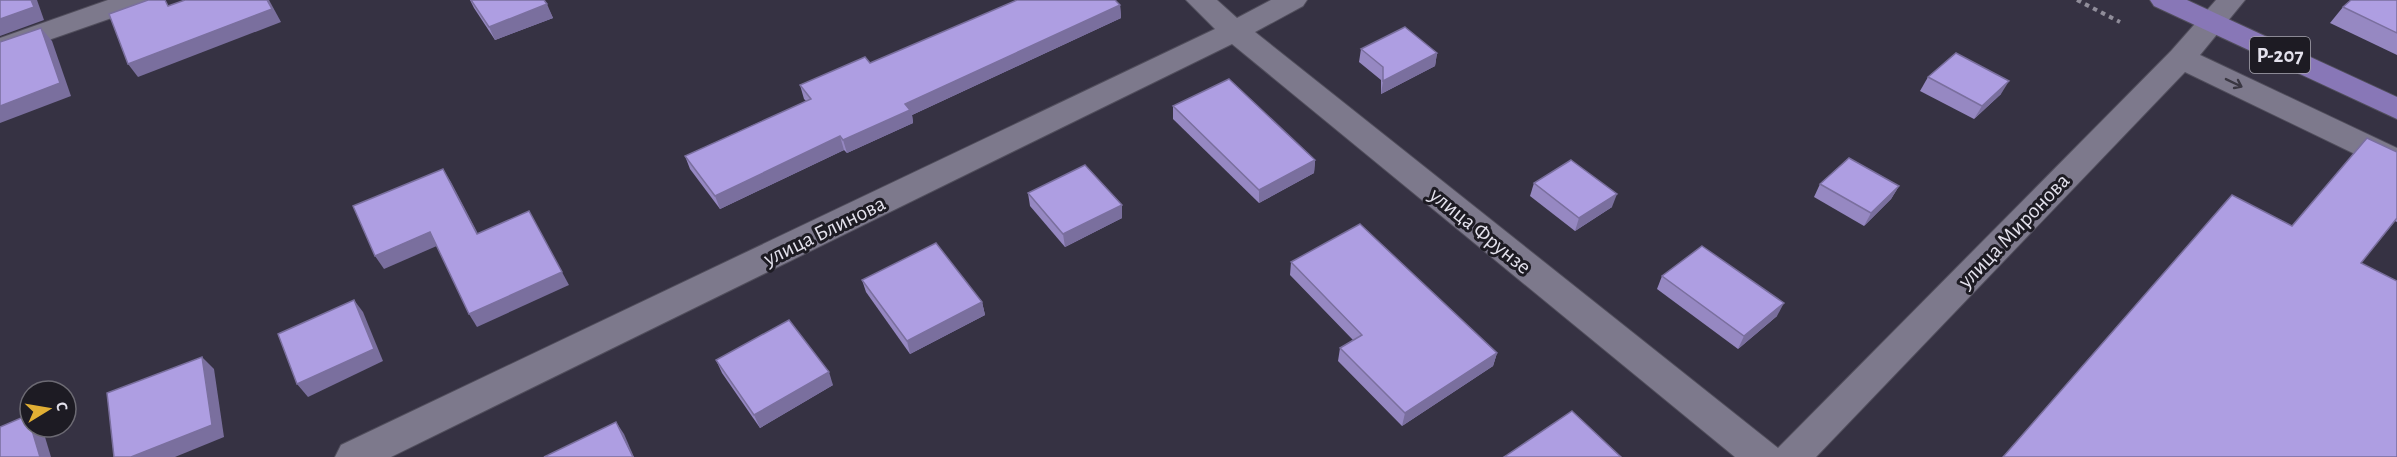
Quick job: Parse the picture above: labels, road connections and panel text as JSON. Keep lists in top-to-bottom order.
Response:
{
  "streets": {
    "main road": ["Р-207"],
    "street": ["улица Блинова", "улица Фрунзе", "улица Миронова"]
  },
  "crossings": [
    ["Р-207", "улица Миронова"],
    ["улица Блинова", "улица Фрунзе"]
  ],
  "north": "right"
}
